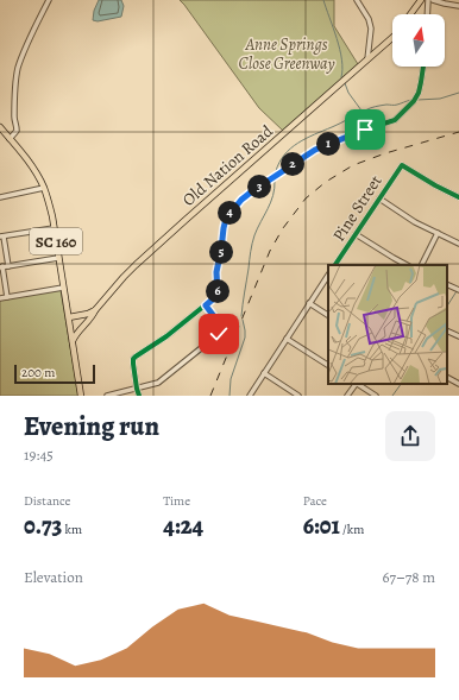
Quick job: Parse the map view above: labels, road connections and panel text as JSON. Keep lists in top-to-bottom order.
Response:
{
  "streets": {
    "main road": ["Old Nation Road", "SC 160"],
    "street": ["Pine Street"]
  },
  "parks": ["Anne Springs Close Greenway"],
  "scale_bar": "200 m",
  "north": "top",
  "page": {
    "pins": [
      "1",
      "2",
      "3",
      "4",
      "5",
      "6"
    ],
    "scale": "200 m",
    "heading": ["Evening run", "19:45"],
    "stats": [
      ["Distance", "0.73 km"],
      ["Time", "4:24"],
      ["Pace", "6:01 /km"]
    ],
    "chart": ["Elevation", "67–78 m"]
  }
}
